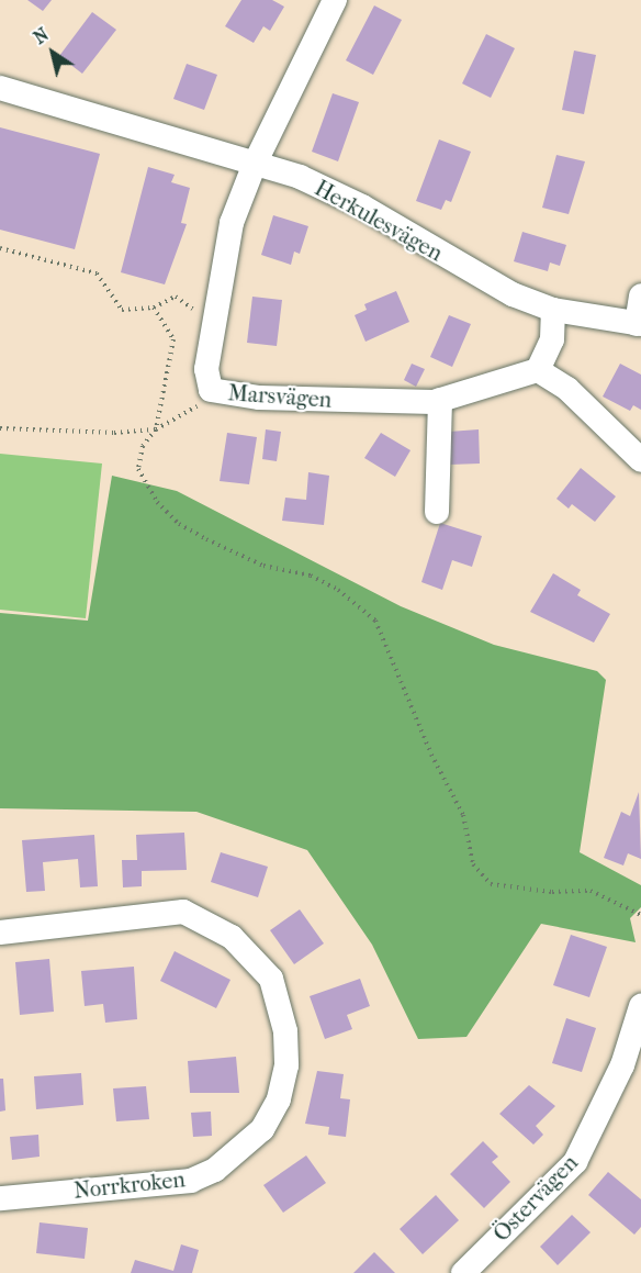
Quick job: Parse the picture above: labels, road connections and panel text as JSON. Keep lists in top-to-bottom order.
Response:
{
  "streets": {
    "street": [
      "Herkulesvägen",
      "Marsvägen",
      "Norrkroken",
      "Östervägen"
    ]
  },
  "crossings": [
    ["Herkulesvägen", "Marsvägen"]
  ],
  "north": "top left"
}
